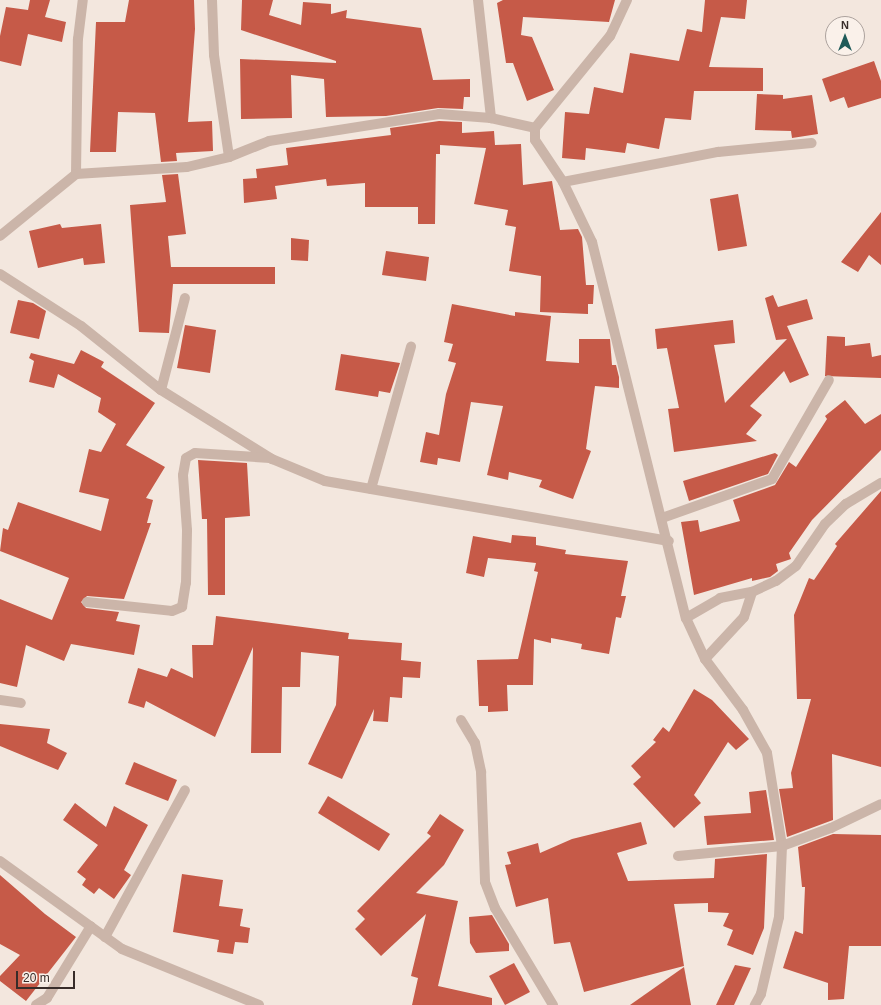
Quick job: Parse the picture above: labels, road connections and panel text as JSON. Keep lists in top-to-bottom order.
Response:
{
  "scale_bar": "20 m",
  "north": "top"
}
